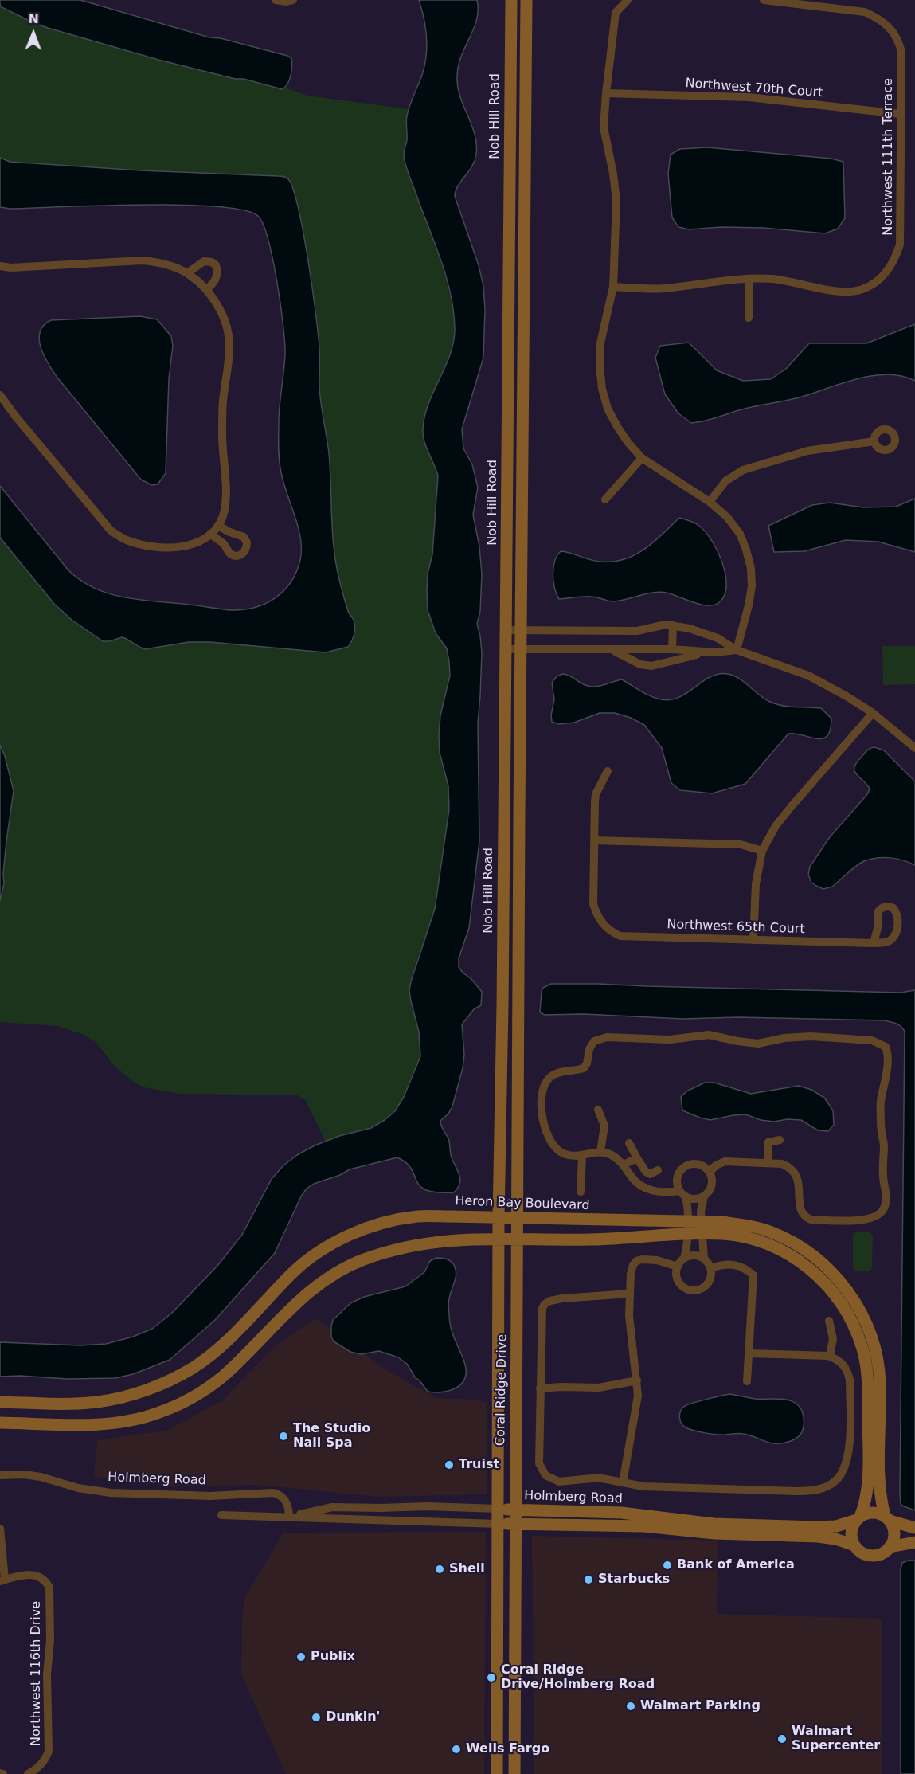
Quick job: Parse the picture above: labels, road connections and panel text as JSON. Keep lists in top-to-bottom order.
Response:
{
  "streets": {
    "main road": [
      "Nob Hill Road",
      "Heron Bay Boulevard",
      "Coral Ridge Drive",
      "Holmberg Road"
    ],
    "street": [
      "Northwest 70th Court",
      "Northwest 111th Terrace",
      "Northwest 65th Court",
      "Northwest 116th Drive"
    ]
  },
  "crossings": [
    ["Northwest 70th Court", "Northwest 111th Terrace"],
    ["Nob Hill Road", "Coral Ridge Drive"],
    ["Heron Bay Boulevard", "Coral Ridge Drive"],
    ["Heron Bay Boulevard", "Holmberg Road"],
    ["Coral Ridge Drive", "Holmberg Road"]
  ],
  "places": [
    "The Studio Nail Spa",
    "Truist",
    "Bank of America",
    "Shell",
    "Starbucks",
    "Publix",
    "Coral Ridge Drive/Holmberg Road",
    "Walmart Parking",
    "Dunkin'",
    "Walmart Supercenter",
    "Wells Fargo"
  ],
  "north": "top"
}
